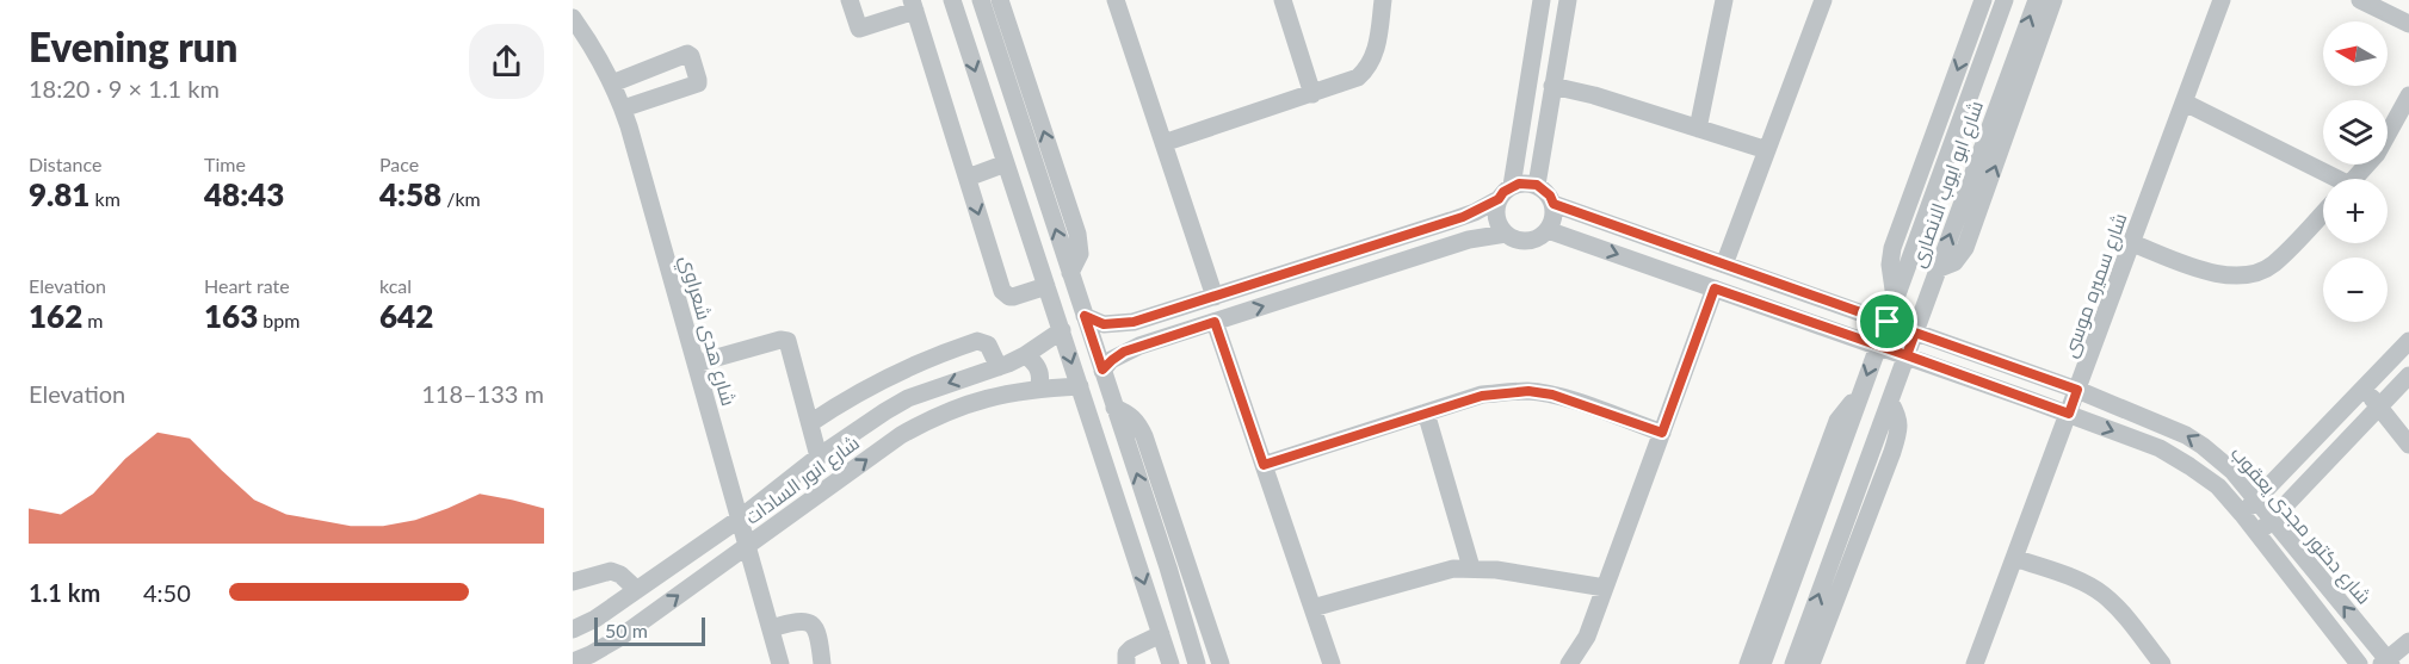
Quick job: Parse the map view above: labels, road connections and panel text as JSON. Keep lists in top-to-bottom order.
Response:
{
  "streets": {
    "street": [
      "شارع ابو ايوب الانصارى",
      "شارع سميره موسى",
      "شارع هدى شعراوي",
      "شارع انور السادات",
      "شارع دكتور مجدى يعقوب"
    ]
  },
  "crossings": [
    ["شارع ابو ايوب الانصارى", "شارع دكتور مجدى يعقوب"],
    ["شارع سميره موسى", "شارع دكتور مجدى يعقوب"],
    ["شارع هدى شعراوي", "شارع انور السادات"]
  ],
  "scale_bar": "50 m",
  "north": "left",
  "page": {
    "heading": ["Evening run", "18:20 · 9 × 1.1 km"],
    "map_buttons": ["+", "−"],
    "stats": [
      ["Distance", "9.81 km"],
      ["Time", "48:43"],
      ["Pace", "4:58 /km"],
      ["Elevation", "162 m"],
      ["Heart rate", "163 bpm"],
      ["kcal", "642"]
    ],
    "chart": ["Elevation", "118–133 m"],
    "list": [
      {
        "name": "1.1 km",
        "note": "4:50"
      }
    ],
    "scale": "50 m"
  }
}
